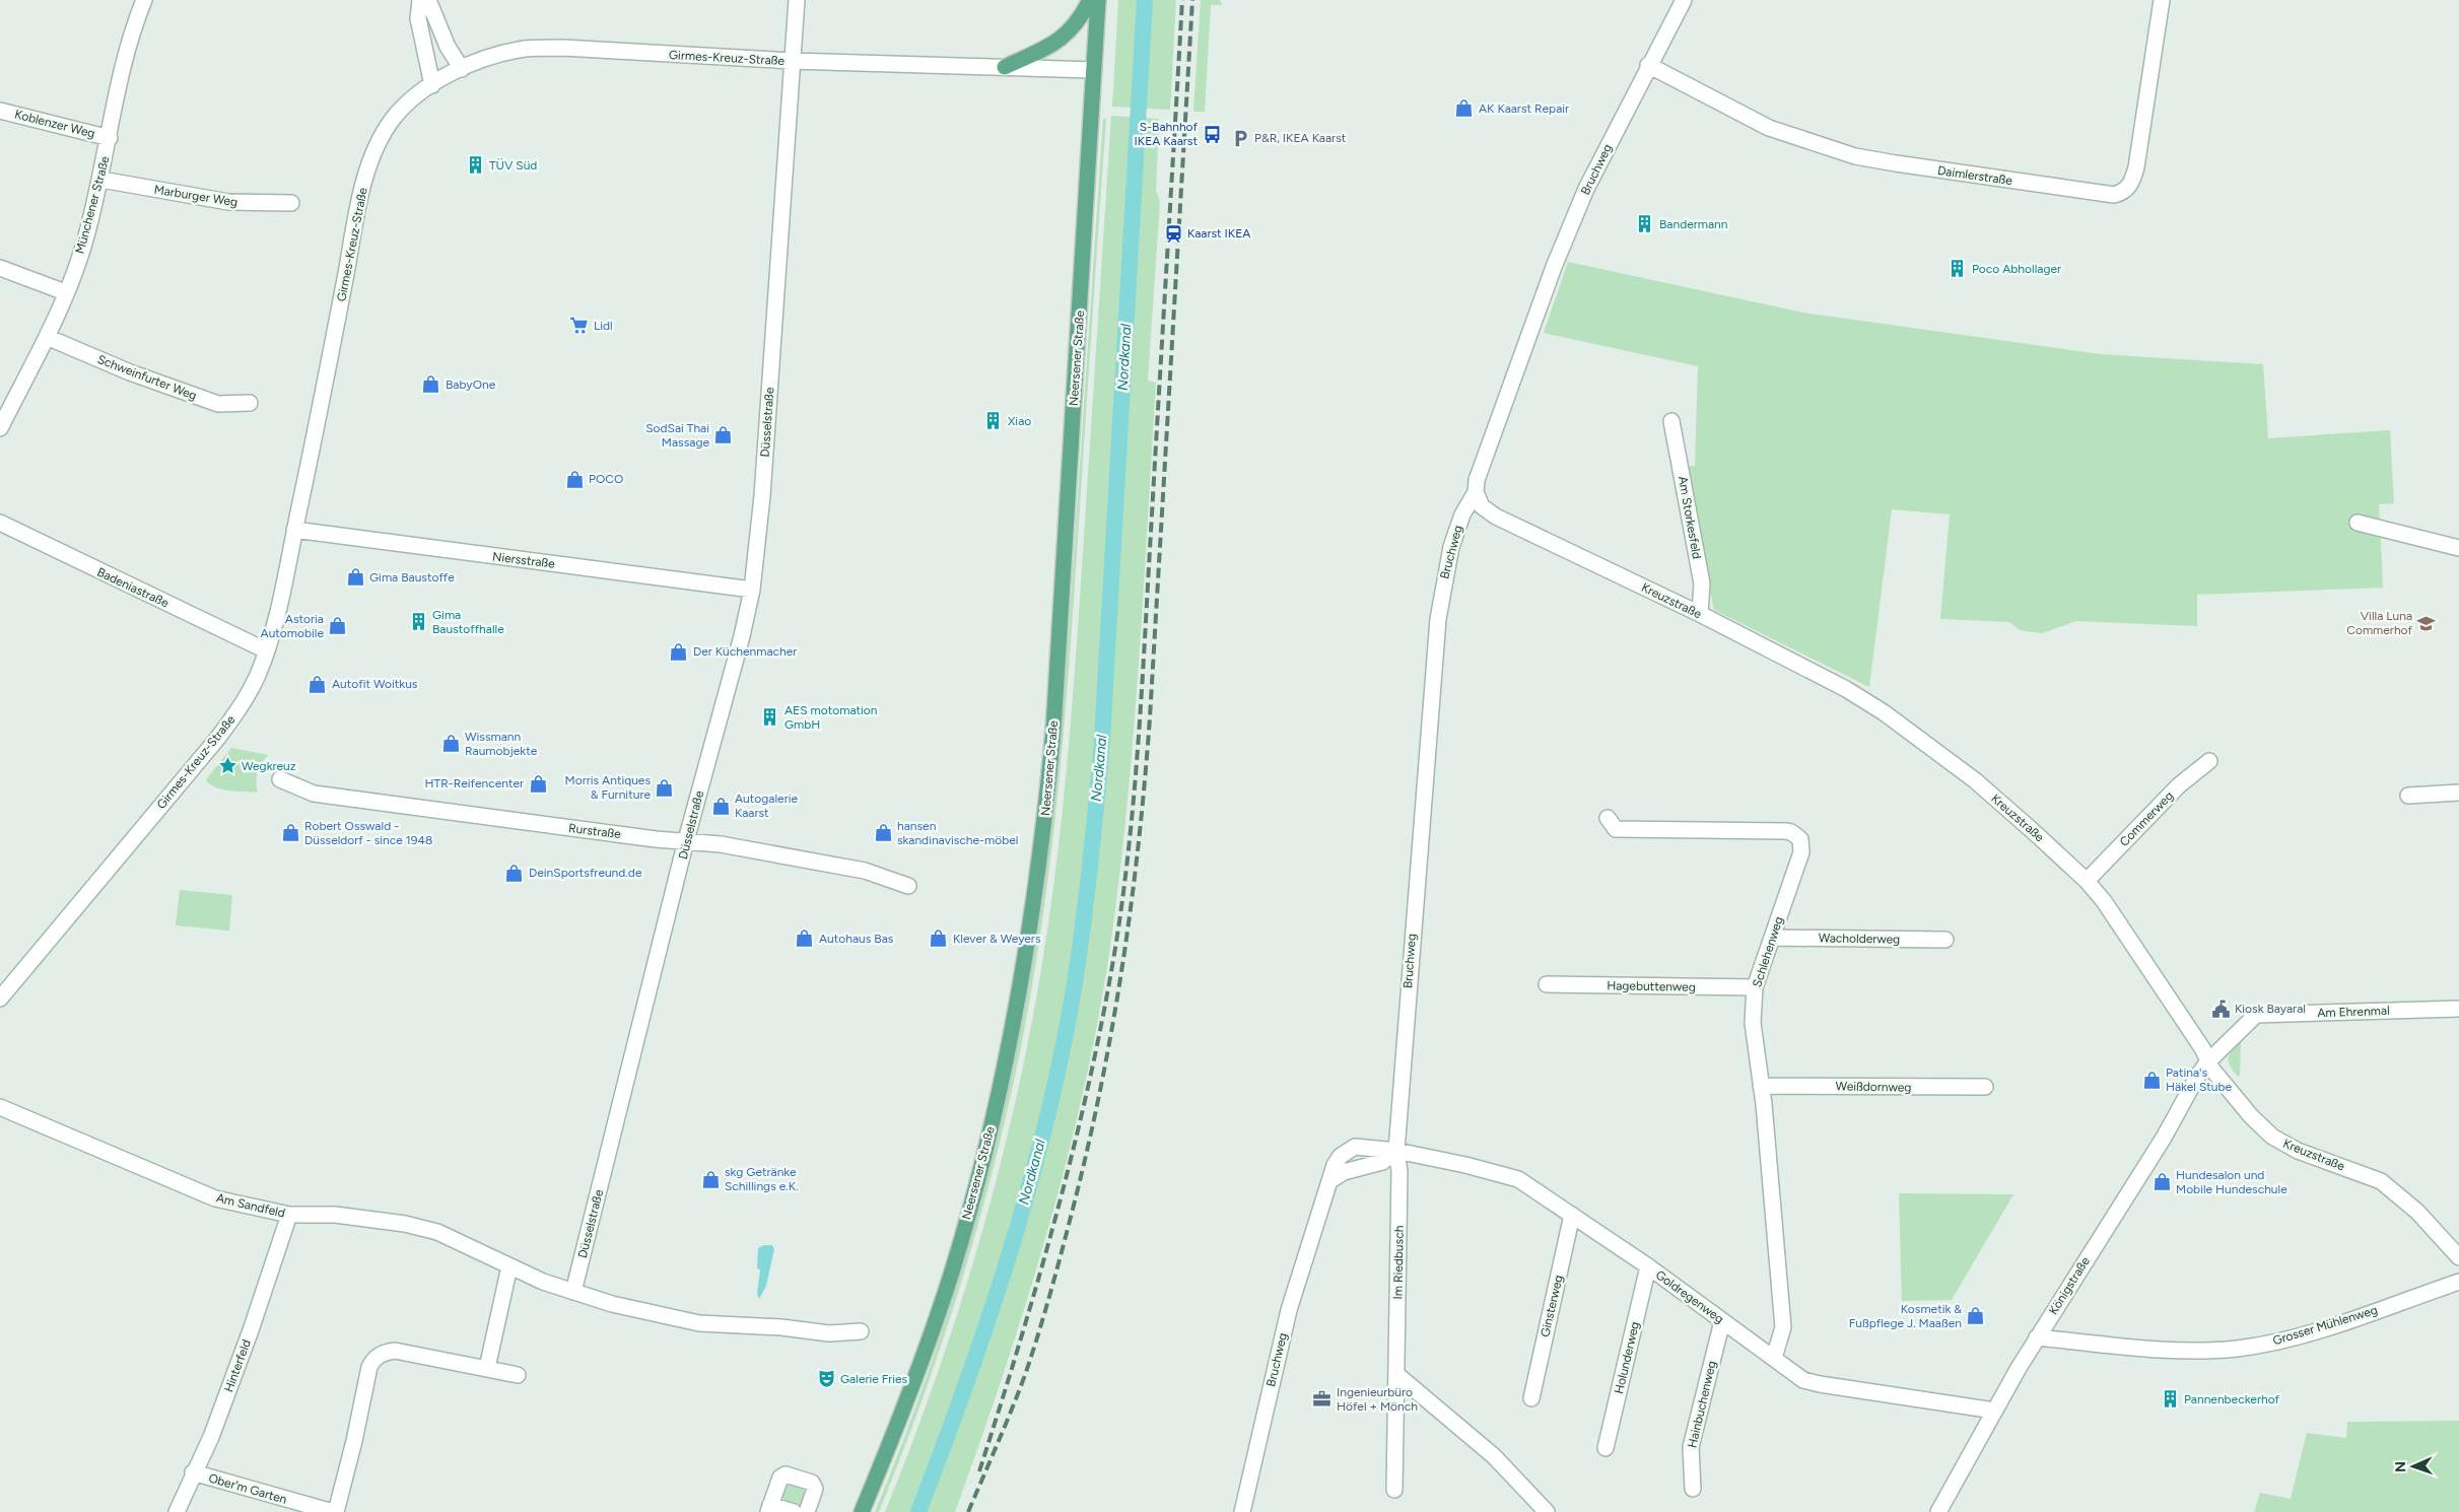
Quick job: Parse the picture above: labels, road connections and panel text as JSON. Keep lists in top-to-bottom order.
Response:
{
  "streets": {
    "main road": ["Neersener Straße"],
    "street": [
      "Girmes-Kreuz-Straße",
      "Koblenzer Weg",
      "Bruchweg",
      "Daimlerstraße",
      "Marburger Weg",
      "Münchener Straße",
      "Schweinfurter Weg",
      "Düsselstraße",
      "Am Storkesfeld",
      "Niersstraße",
      "Badeniastraße",
      "Kreuzstraße",
      "Commerweg",
      "Rurstraße",
      "Wacholderweg",
      "Schlehenweg",
      "Hagebuttenweg",
      "Am Ehrenmal",
      "Weißdornweg",
      "Am Sandfeld",
      "Im Riedbusch",
      "Königstraße",
      "Goldregenweg",
      "Ginsterweg",
      "Grosser Mühlenweg",
      "Holunderweg",
      "Hinterfeld",
      "Hainbuchenweg",
      "Ober'm Garten"
    ]
  },
  "crossings": [
    ["Girmes-Kreuz-Straße", "Neersener Straße"],
    ["Girmes-Kreuz-Straße", "Düsselstraße"],
    ["Girmes-Kreuz-Straße", "Niersstraße"],
    ["Girmes-Kreuz-Straße", "Badeniastraße"],
    ["Koblenzer Weg", "Münchener Straße"],
    ["Bruchweg", "Daimlerstraße"],
    ["Bruchweg", "Kreuzstraße"],
    ["Bruchweg", "Im Riedbusch"],
    ["Bruchweg", "Goldregenweg"],
    ["Marburger Weg", "Münchener Straße"],
    ["Münchener Straße", "Schweinfurter Weg"],
    ["Düsselstraße", "Niersstraße"],
    ["Düsselstraße", "Rurstraße"],
    ["Düsselstraße", "Am Sandfeld"],
    ["Am Storkesfeld", "Kreuzstraße"],
    ["Kreuzstraße", "Commerweg"],
    ["Kreuzstraße", "Am Ehrenmal"],
    ["Kreuzstraße", "Königstraße"],
    ["Wacholderweg", "Schlehenweg"],
    ["Schlehenweg", "Hagebuttenweg"],
    ["Schlehenweg", "Weißdornweg"],
    ["Schlehenweg", "Goldregenweg"],
    ["Am Ehrenmal", "Königstraße"],
    ["Am Sandfeld", "Hinterfeld"],
    ["Im Riedbusch", "Goldregenweg"],
    ["Königstraße", "Goldregenweg"],
    ["Königstraße", "Grosser Mühlenweg"],
    ["Goldregenweg", "Ginsterweg"],
    ["Goldregenweg", "Holunderweg"],
    ["Goldregenweg", "Hainbuchenweg"],
    ["Hinterfeld", "Ober'm Garten"]
  ],
  "water": ["Nordkanal"],
  "places": {
    "shop": [
      "AK Kaarst Repair",
      "BabyOne",
      "SodSai Thai Massage",
      "POCO",
      "Gima Baustoffe",
      "Astoria Automobile",
      "Der Küchenmacher",
      "Autofit Woitkus",
      "Wissmann Raumobjekte",
      "HTR-Reifencenter",
      "Morris Antiques & Furniture",
      "Autogalerie Kaarst",
      "Robert Osswald - Düsseldorf - since 1948",
      "hansen skandinavische-möbel",
      "DeinSportsfreund.de",
      "Autohaus Bas",
      "Klever & Weyers",
      "Patina's Häkel Stube",
      "skg Getränke Schillings e.K.",
      "Hundesalon und Mobile Hundeschule",
      "Kosmetik & Fußpflege J. Maaßen"
    ],
    "bus stop": ["S-Bahnhof IKEA Kaarst"],
    "parking": ["P&R, IKEA Kaarst"],
    "building": [
      "TÜV Süd",
      "Bandermann",
      "Poco Abhollager",
      "Xiao",
      "Gima Baustoffhalle",
      "AES motomation GmbH",
      "Pannenbeckerhof"
    ],
    "station": ["Kaarst IKEA"],
    "supermarket": ["Lidl"],
    "school or university": ["Villa Luna Commerhof"],
    "place": ["Wegkreuz"],
    "public building": ["Kiosk Bayaral"],
    "theatre": ["Galerie Fries"],
    "office": ["Ingenieurbüro Höfel + Mönch"]
  },
  "north": "left"
}
